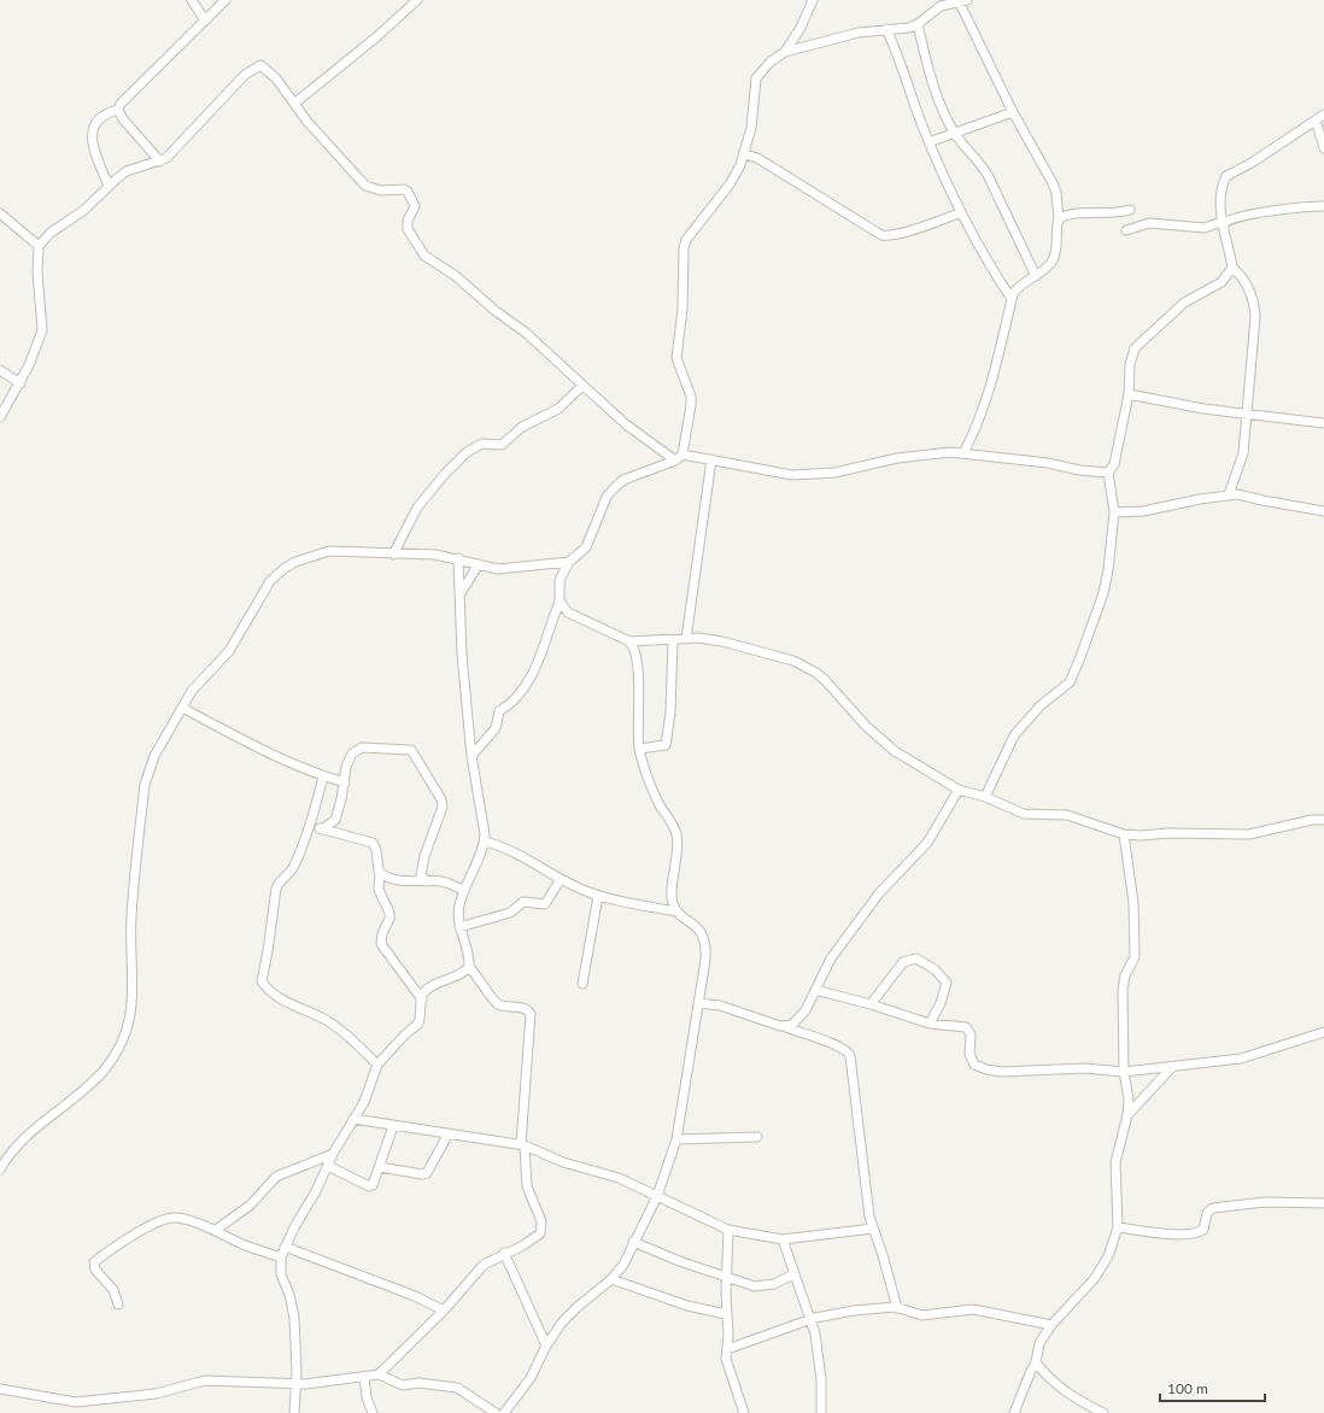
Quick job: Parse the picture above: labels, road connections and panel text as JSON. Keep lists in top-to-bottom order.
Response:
{
  "scale_bar": "100 m"
}
